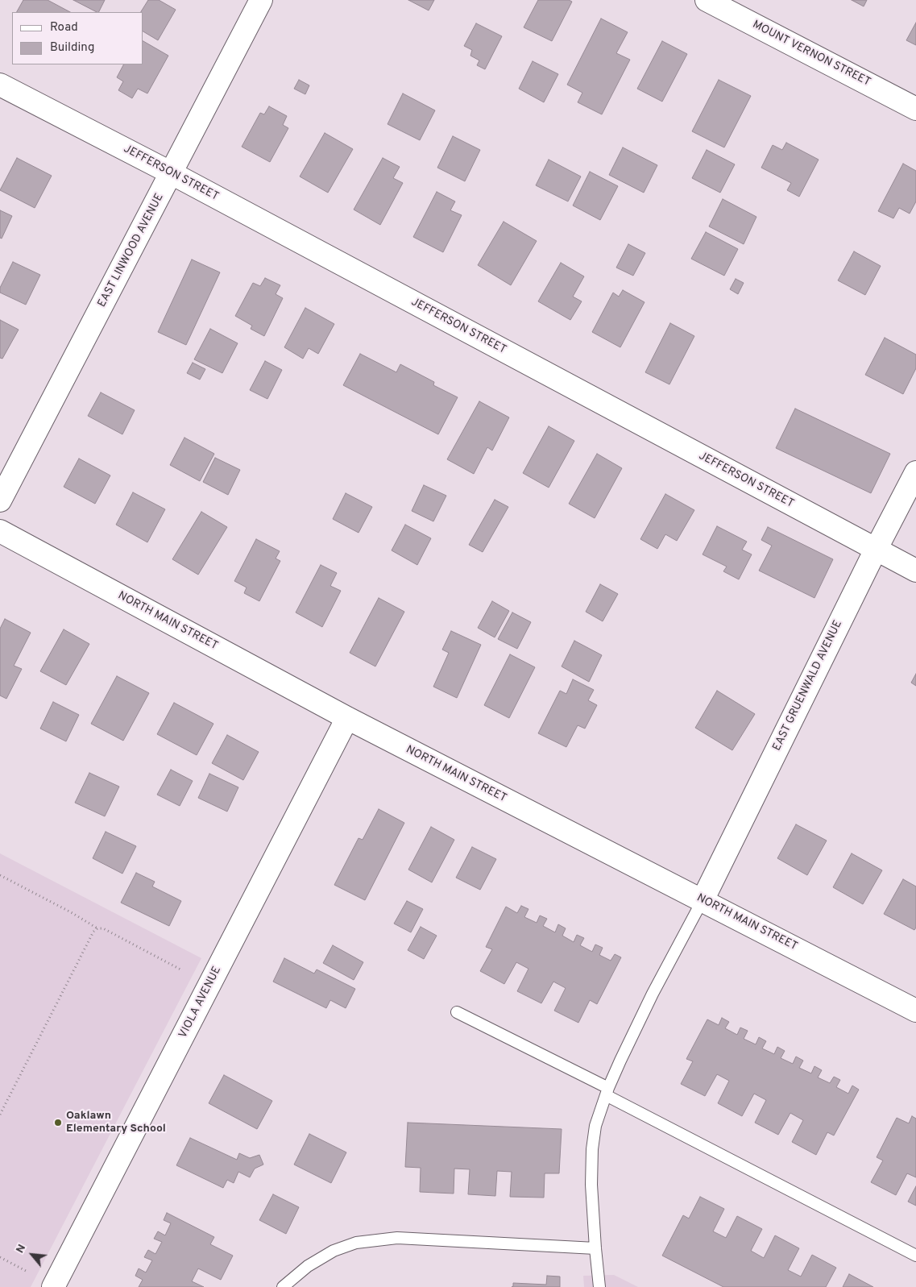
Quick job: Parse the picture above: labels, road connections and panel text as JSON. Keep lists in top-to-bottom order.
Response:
{
  "streets": {
    "street": [
      "MOUNT VERNON STREET",
      "JEFFERSON STREET",
      "EAST LINWOOD AVENUE",
      "NORTH MAIN STREET",
      "EAST GRUENWALD AVENUE",
      "VIOLA AVENUE"
    ]
  },
  "crossings": [
    ["JEFFERSON STREET", "EAST LINWOOD AVENUE"],
    ["JEFFERSON STREET", "EAST GRUENWALD AVENUE"],
    ["NORTH MAIN STREET", "EAST GRUENWALD AVENUE"],
    ["NORTH MAIN STREET", "VIOLA AVENUE"]
  ],
  "places": ["Oaklawn Elementary School"],
  "legend": ["Road", "Building"],
  "north": "top left"
}
